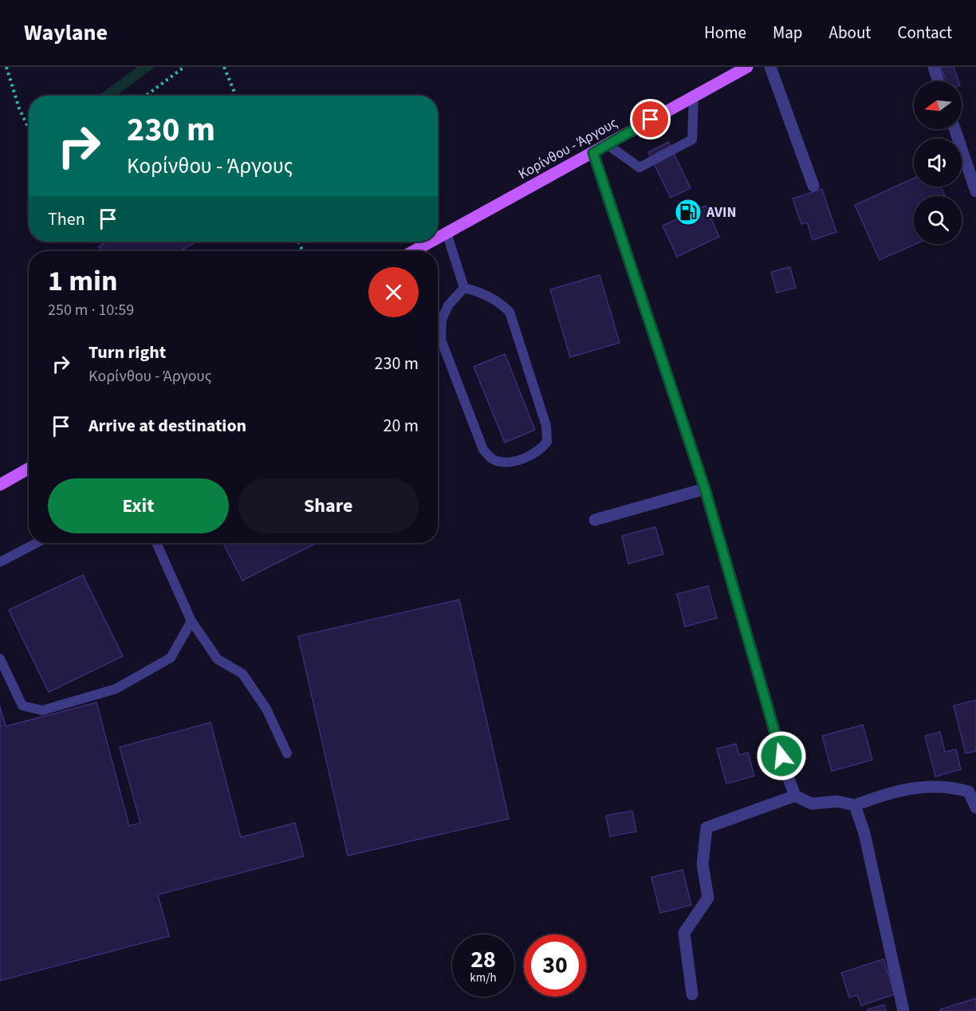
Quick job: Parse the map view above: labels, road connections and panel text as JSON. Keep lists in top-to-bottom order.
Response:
{
  "streets": {
    "main road": ["Κορίνθου - Άργους"]
  },
  "places": {
    "fuel station": ["AVIN"]
  },
  "north": "left",
  "page": {
    "header": "Waylane",
    "nav": [
      "Home",
      "Map",
      "About",
      "Contact"
    ],
    "turn": ["230 m", "Κορίνθου - Άργους"],
    "then": "Then",
    "heading": ["1 min", "250 m · 10:59"],
    "list": [
      {
        "name": "Turn right",
        "note": "Κορίνθου - Άργους",
        "value": "230 m"
      },
      {
        "name": "Arrive at destination",
        "value": "20 m"
      }
    ],
    "buttons": ["Exit", "Share"],
    "speed": "28 km/h",
    "limit": "30"
  }
}
